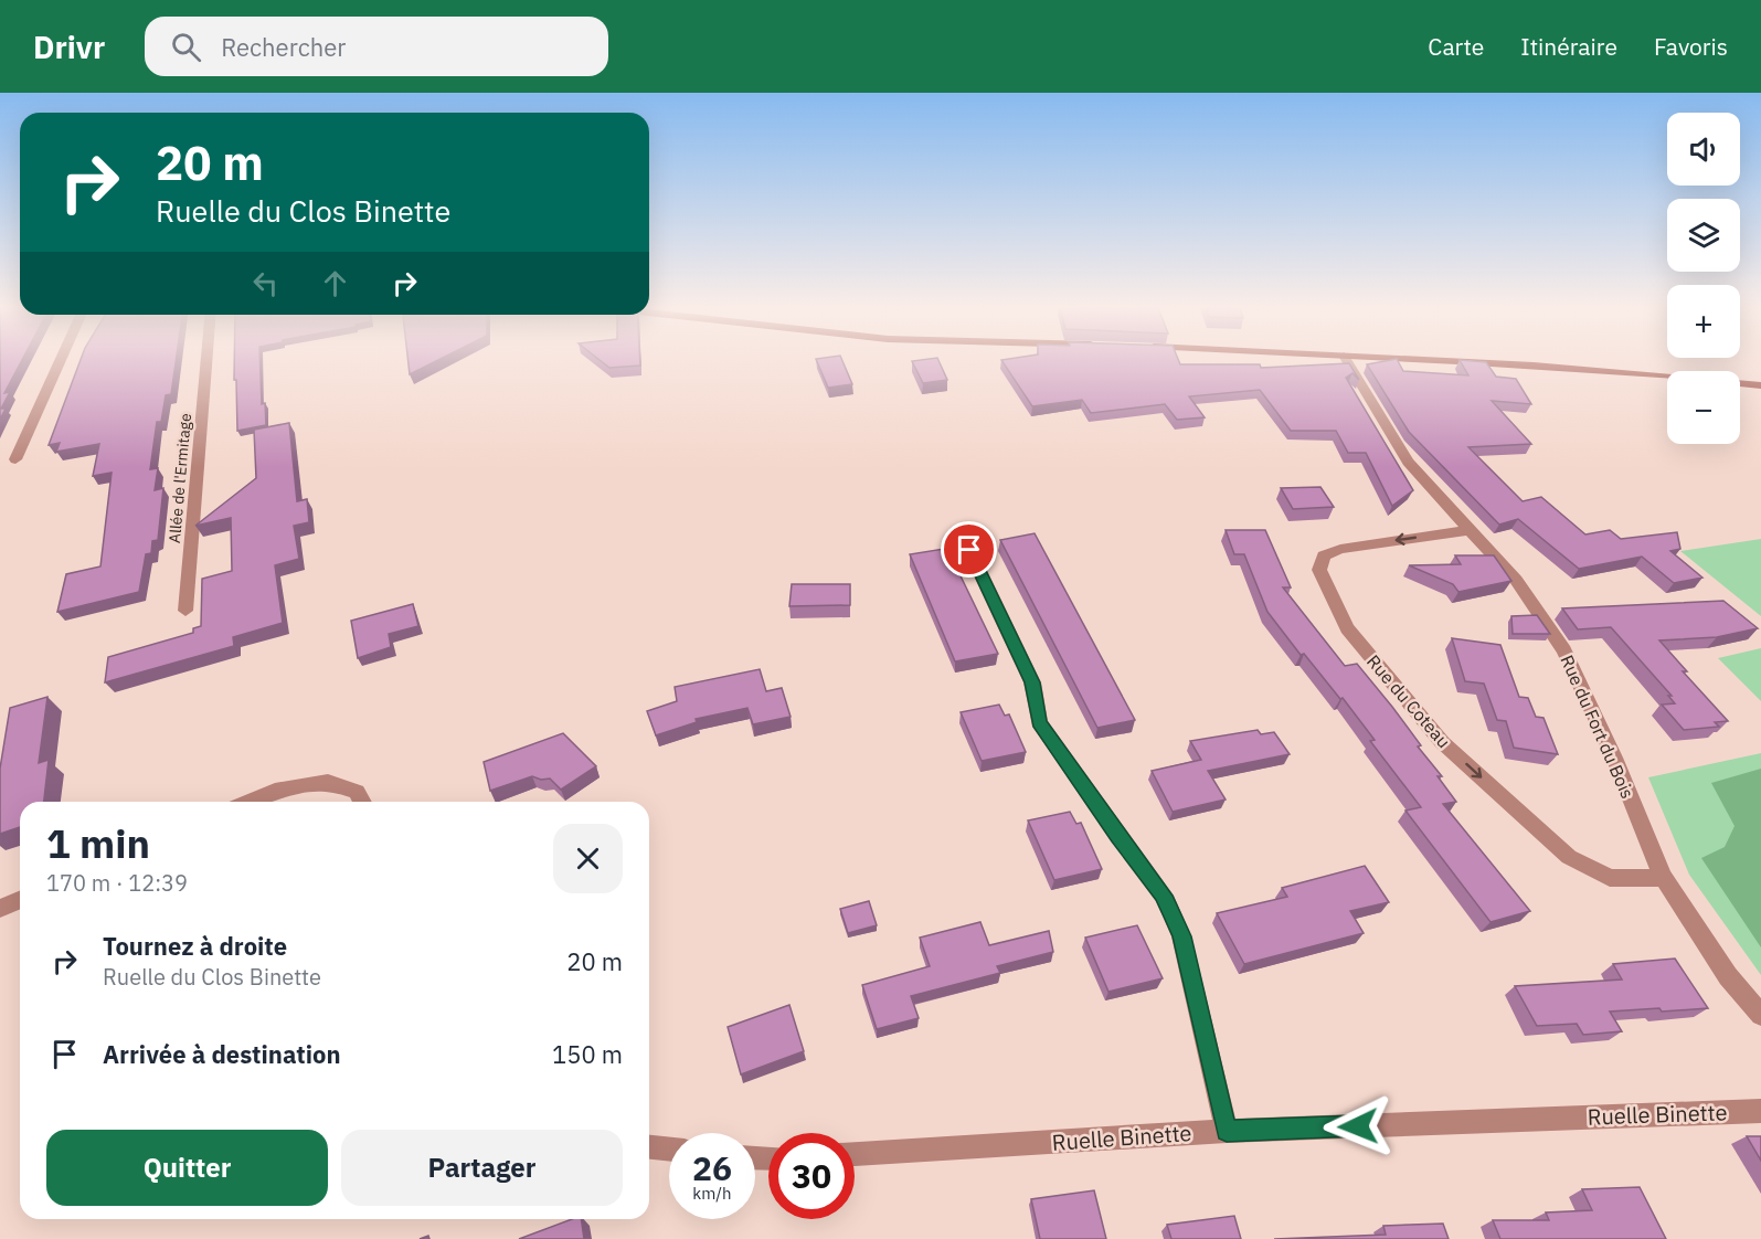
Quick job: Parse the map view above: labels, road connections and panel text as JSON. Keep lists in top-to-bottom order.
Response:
{
  "streets": {
    "street": [
      "Allée de l'Ermitage",
      "Rue du Coteau",
      "Rue du Fort du Bois",
      "Ruelle Binette"
    ]
  },
  "crossings": [
    ["Rue du Coteau", "Rue du Fort du Bois"]
  ],
  "page": {
    "header": "Drivr",
    "search": "Rechercher",
    "nav": ["Carte", "Itinéraire", "Favoris"],
    "map_buttons": ["+", "−"],
    "turn": ["20 m", "Ruelle du Clos Binette"],
    "heading": ["1 min", "170 m · 12:39"],
    "list": [
      {
        "name": "Tournez à droite",
        "note": "Ruelle du Clos Binette",
        "value": "20 m"
      },
      {
        "name": "Arrivée à destination",
        "value": "150 m"
      }
    ],
    "buttons": ["Quitter", "Partager"],
    "speed": "26 km/h",
    "limit": "30"
  }
}
